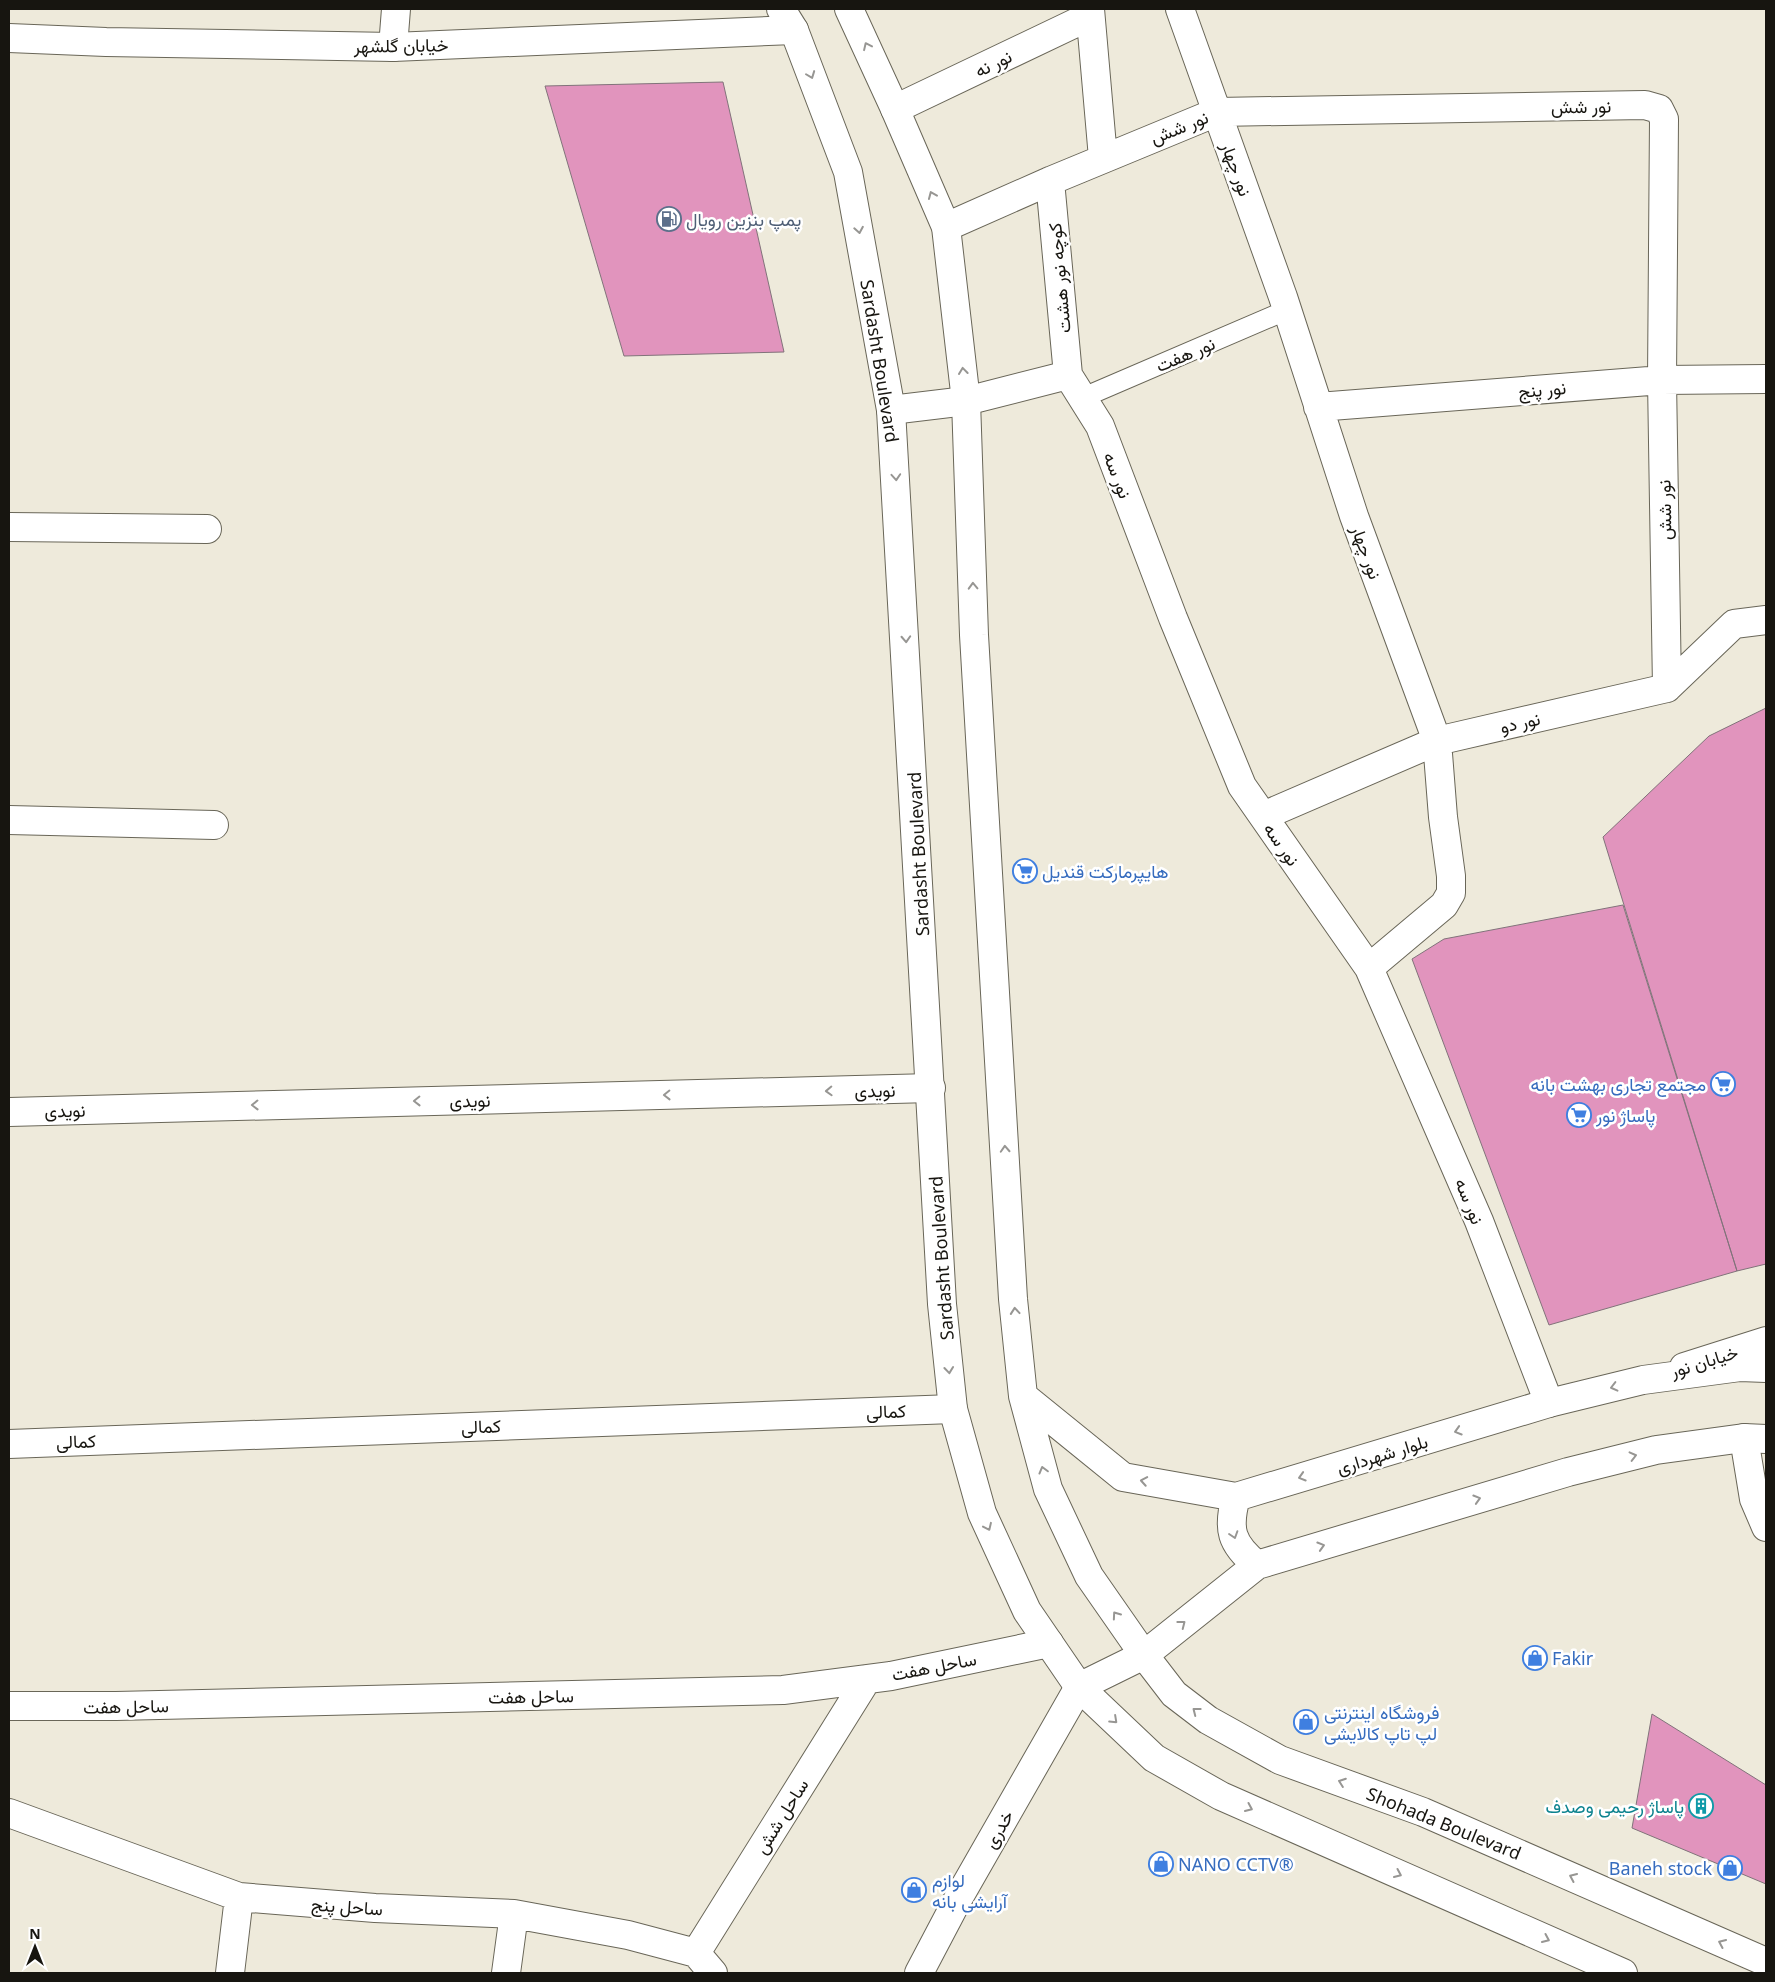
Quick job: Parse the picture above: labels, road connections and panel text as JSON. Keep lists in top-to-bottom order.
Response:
{
  "streets": {
    "street": [
      "خیابان گلشهر",
      "نور نه",
      "نور شش",
      "نور چهار",
      "کوچه نور هشت",
      "Sardasht Boulevard",
      "نور پنج",
      "نور سه",
      "نور دو",
      "نویدی",
      "خیابان نور",
      "کمالی",
      "بلوار شهرداری",
      "ساحل هفت",
      "ساحل شش",
      "Shohada Boulevard",
      "خدری",
      "ساحل پنج"
    ],
    "lane": ["نور هفت"]
  },
  "crossings": [
    ["خیابان گلشهر", "Sardasht Boulevard"],
    ["نور شش", "نور چهار"],
    ["نور شش", "کوچه نور هشت"],
    ["نور شش", "نور پنج"],
    ["نور شش", "نور دو"],
    ["نور چهار", "نور هفت"],
    ["نور چهار", "نور پنج"],
    ["نور چهار", "نور سه"],
    ["نور چهار", "نور دو"],
    ["کوچه نور هشت", "نور سه"],
    ["نور هفت", "نور سه"],
    ["Sardasht Boulevard", "نویدی"],
    ["Sardasht Boulevard", "کمالی"],
    ["Sardasht Boulevard", "ساحل هفت"],
    ["Sardasht Boulevard", "خدری"],
    ["نور سه", "نور دو"],
    ["نور سه", "بلوار شهرداری"],
    ["خیابان نور", "بلوار شهرداری"],
    ["ساحل هفت", "ساحل شش"],
    ["ساحل شش", "ساحل پنج"]
  ],
  "one_way": ["نویدی"],
  "places": {
    "fuel station": ["پمپ بنزین رویال"],
    "supermarket": ["هایپرمارکت قندیل", "مجتمع تجاری بهشت بانه", "پاساژ نور"],
    "shop": [
      "Fakir",
      "فروشگاه اینترنتی لپ تاپ کالایشی",
      "NANO CCTV®",
      "Baneh stock",
      "لوازم آرایشی بانه"
    ],
    "building": ["پاساژ رحیمی وصدف"]
  },
  "north": "top"
}
